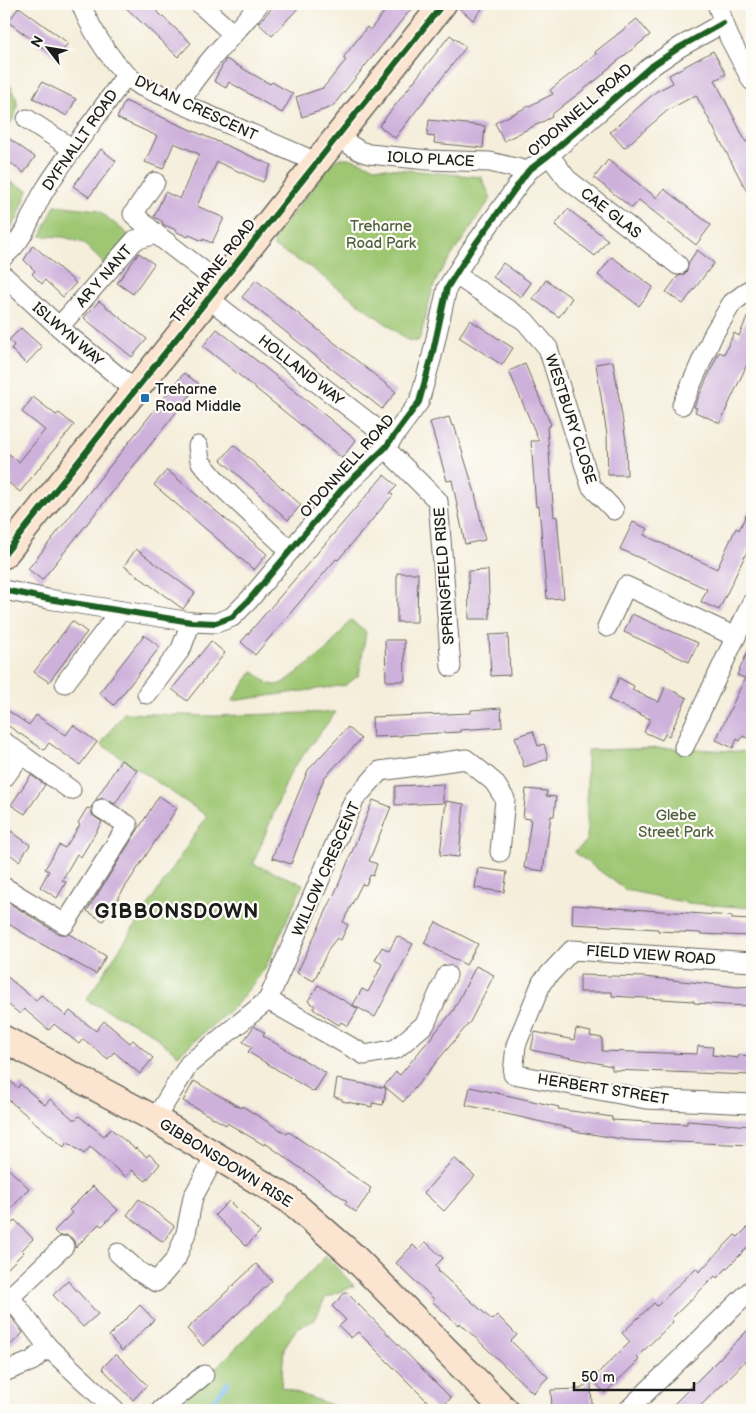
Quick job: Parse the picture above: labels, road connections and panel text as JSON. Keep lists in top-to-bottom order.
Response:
{
  "streets": {
    "street": [
      "DYLAN CRESCENT",
      "O'DONNELL ROAD",
      "DYFNALLT ROAD",
      "IOLO PLACE",
      "CAE GLAS",
      "TREHARNE ROAD",
      "AR Y NANT",
      "ISLWYN WAY",
      "HOLLAND WAY",
      "WESTBURY CLOSE",
      "SPRINGFIELD RISE",
      "WILLOW CRESCENT",
      "FIELD VIEW ROAD",
      "HERBERT STREET",
      "GIBBONSDOWN RISE"
    ]
  },
  "crossings": [
    ["DYLAN CRESCENT", "DYFNALLT ROAD"],
    ["DYLAN CRESCENT", "TREHARNE ROAD"],
    ["O'DONNELL ROAD", "IOLO PLACE"],
    ["O'DONNELL ROAD", "CAE GLAS"],
    ["O'DONNELL ROAD", "HOLLAND WAY"],
    ["O'DONNELL ROAD", "WESTBURY CLOSE"],
    ["O'DONNELL ROAD", "SPRINGFIELD RISE"],
    ["IOLO PLACE", "TREHARNE ROAD"],
    ["TREHARNE ROAD", "ISLWYN WAY"],
    ["TREHARNE ROAD", "HOLLAND WAY"],
    ["AR Y NANT", "ISLWYN WAY"],
    ["HOLLAND WAY", "SPRINGFIELD RISE"],
    ["WILLOW CRESCENT", "GIBBONSDOWN RISE"],
    ["FIELD VIEW ROAD", "HERBERT STREET"]
  ],
  "districts": ["GIBBONSDOWN"],
  "parks": ["Treharne Road Park", "Glebe Street Park"],
  "places": {
    "transit": ["Treharne Road Middle"]
  },
  "scale_bar": "50 m",
  "north": "top left"
}
